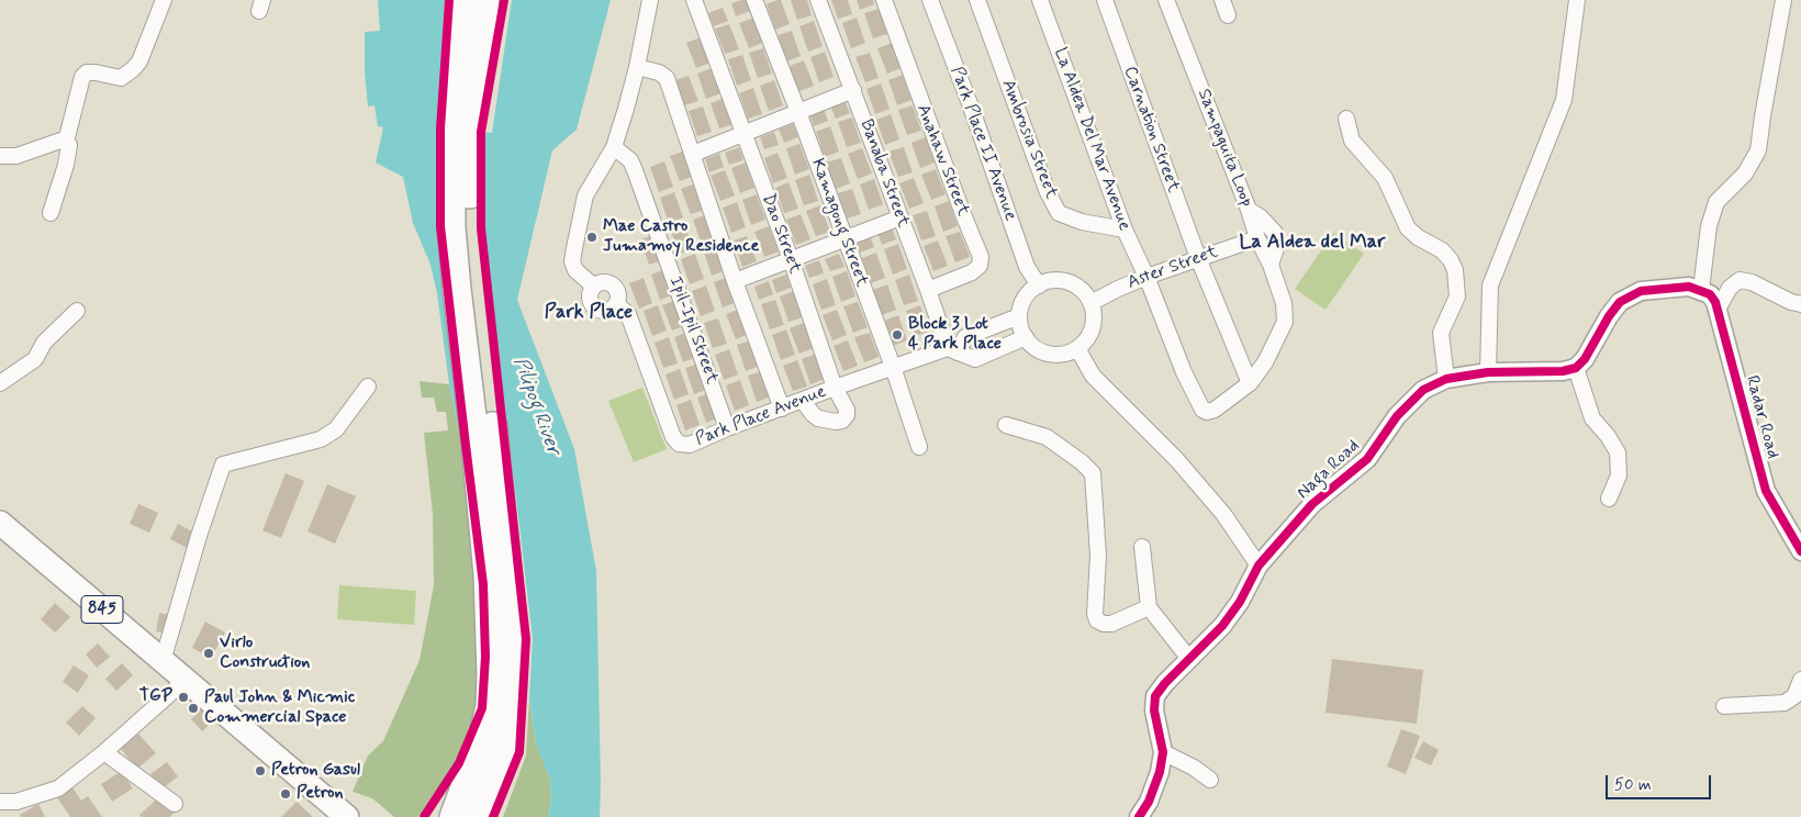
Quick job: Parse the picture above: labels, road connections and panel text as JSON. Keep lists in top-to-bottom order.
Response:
{
  "streets": {
    "main road": ["845"],
    "street": [
      "Carnation Street",
      "Ambrosia Street",
      "La Aldea Del Mar Avenue",
      "Park Place II Avenue",
      "Sampaguita Loop",
      "Anahaw Street",
      "Banaba Street",
      "Kamagong Street",
      "Dao Street",
      "Aster Street",
      "Ipil-Ipil Street",
      "Park Place Avenue",
      "Radar Road",
      "Naga Road"
    ]
  },
  "crossings": [
    ["Carnation Street", "Sampaguita Loop"],
    ["Carnation Street", "Aster Street"],
    ["Ambrosia Street", "La Aldea Del Mar Avenue"],
    ["La Aldea Del Mar Avenue", "Sampaguita Loop"],
    ["La Aldea Del Mar Avenue", "Aster Street"],
    ["Park Place II Avenue", "Aster Street"],
    ["Park Place II Avenue", "Park Place Avenue"],
    ["Sampaguita Loop", "Aster Street"],
    ["Anahaw Street", "Banaba Street"],
    ["Banaba Street", "Park Place Avenue"],
    ["Kamagong Street", "Park Place Avenue"],
    ["Dao Street", "Park Place Avenue"],
    ["Aster Street", "Park Place Avenue"],
    ["Ipil-Ipil Street", "Park Place Avenue"]
  ],
  "districts": ["La Aldea del Mar", "Park Place"],
  "water": ["Pilipog River"],
  "places": [
    "Mae Castro Jumamoy Residence",
    "Block 3 Lot 4 Park Place",
    "Virlo Construction",
    "TGP",
    "Paul John & Micmic Commercial Space",
    "Petron Gasul",
    "Petron"
  ],
  "scale_bar": "50 m"
}
